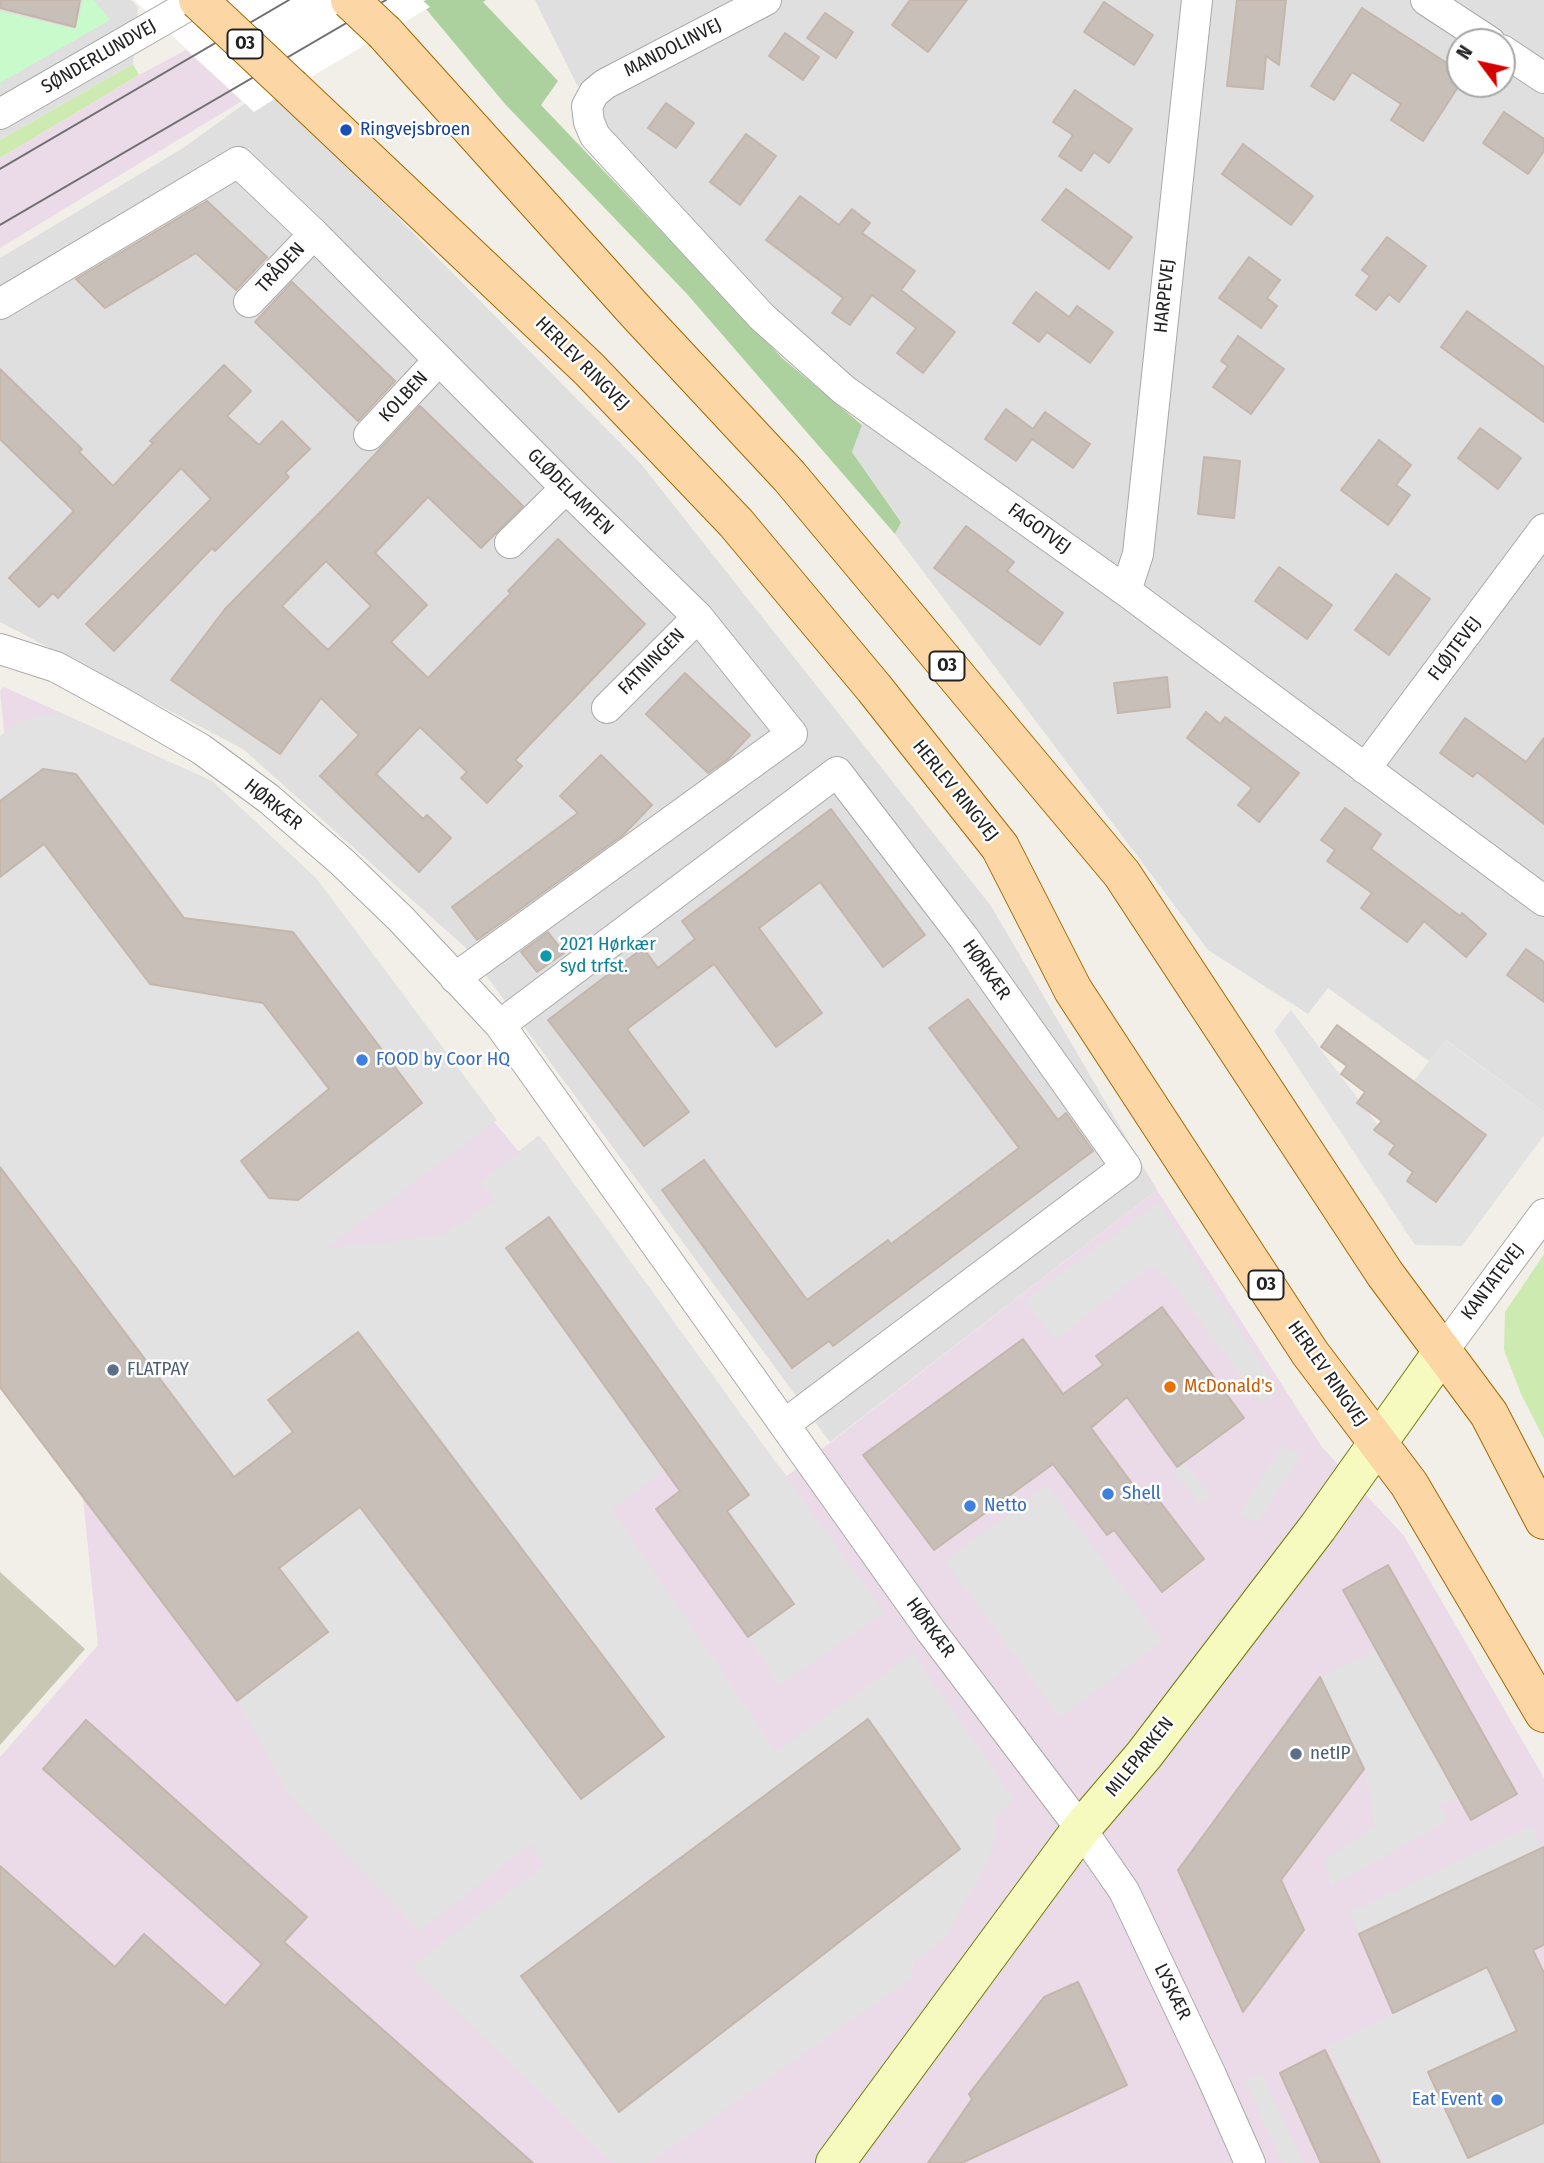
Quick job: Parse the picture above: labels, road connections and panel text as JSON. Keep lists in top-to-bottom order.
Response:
{
  "streets": {
    "main road": ["O3", "HERLEV RINGVEJ"],
    "street": [
      "MANDOLINVEJ",
      "SØNDERLUNDVEJ",
      "TRÅDEN",
      "HARPEVEJ",
      "KOLBEN",
      "GLØDELAMPEN",
      "FAGOTVEJ",
      "FLØJTEVEJ",
      "FATNINGEN",
      "HØRKÆR",
      "KANTATEVEJ",
      "MILEPARKEN",
      "LYSKÆR"
    ]
  },
  "crossings": [
    ["O3", "KANTATEVEJ"],
    ["O3", "MILEPARKEN"],
    ["MANDOLINVEJ", "FAGOTVEJ"],
    ["SØNDERLUNDVEJ", "HERLEV RINGVEJ"],
    ["TRÅDEN", "GLØDELAMPEN"],
    ["HARPEVEJ", "FAGOTVEJ"],
    ["HERLEV RINGVEJ", "MILEPARKEN"],
    ["KOLBEN", "GLØDELAMPEN"],
    ["GLØDELAMPEN", "FATNINGEN"],
    ["GLØDELAMPEN", "HØRKÆR"],
    ["FAGOTVEJ", "FLØJTEVEJ"],
    ["HØRKÆR", "MILEPARKEN"],
    ["HØRKÆR", "LYSKÆR"],
    ["KANTATEVEJ", "MILEPARKEN"],
    ["MILEPARKEN", "LYSKÆR"]
  ],
  "places": [
    "Ringvejsbroen",
    "2021 Hørkær syd trfst.",
    "FOOD by Coor HQ",
    "FLATPAY",
    "McDonald's",
    "Shell",
    "Netto",
    "netIP",
    "Eat Event"
  ],
  "north": "top left"
}
